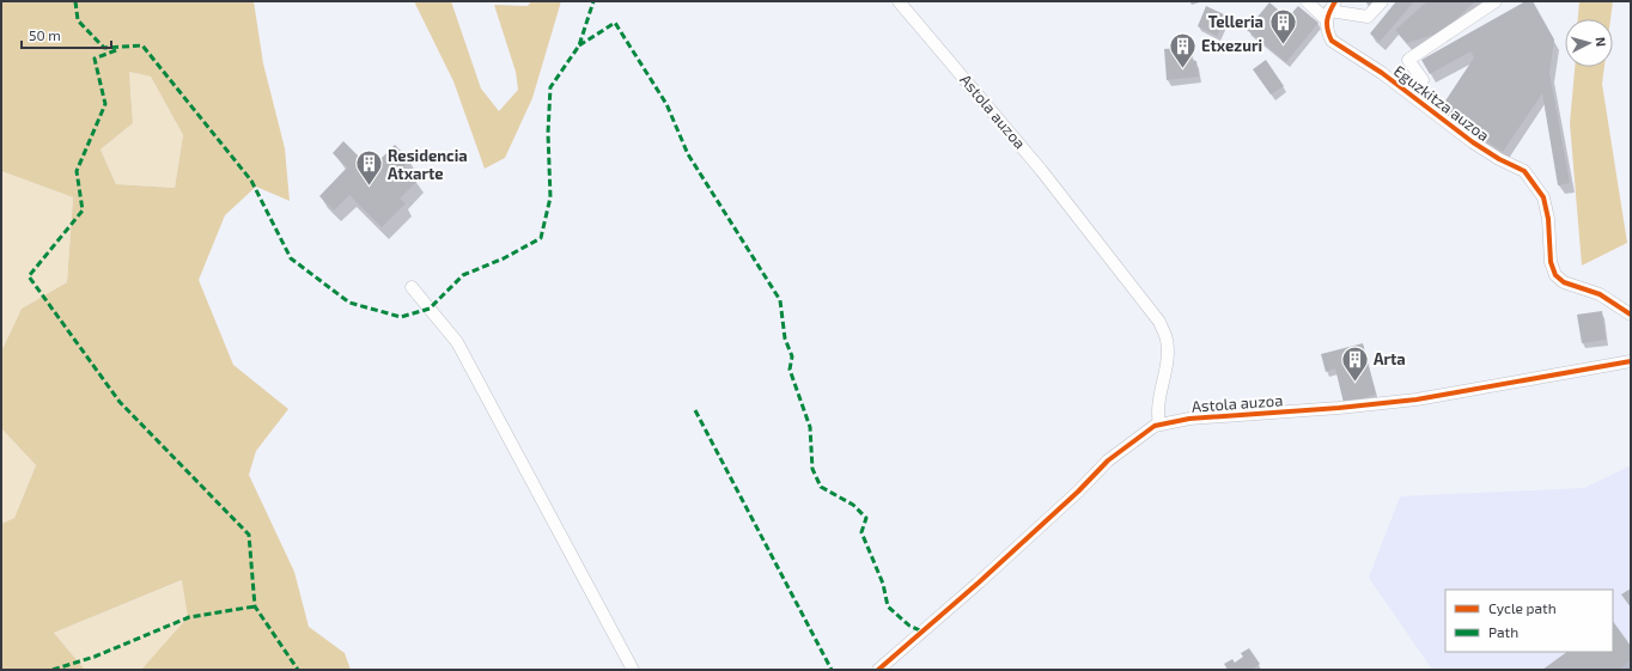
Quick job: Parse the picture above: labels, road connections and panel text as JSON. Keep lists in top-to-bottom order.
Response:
{
  "streets": {
    "street": ["Eguzkitza auzoa", "Astola auzoa"]
  },
  "places": {
    "building": [
      "Telleria",
      "Etxezuri",
      "Residencia Atxarte",
      "Arta"
    ]
  },
  "legend": ["Cycle path", "Path"],
  "scale_bar": "50 m",
  "north": "right"
}
